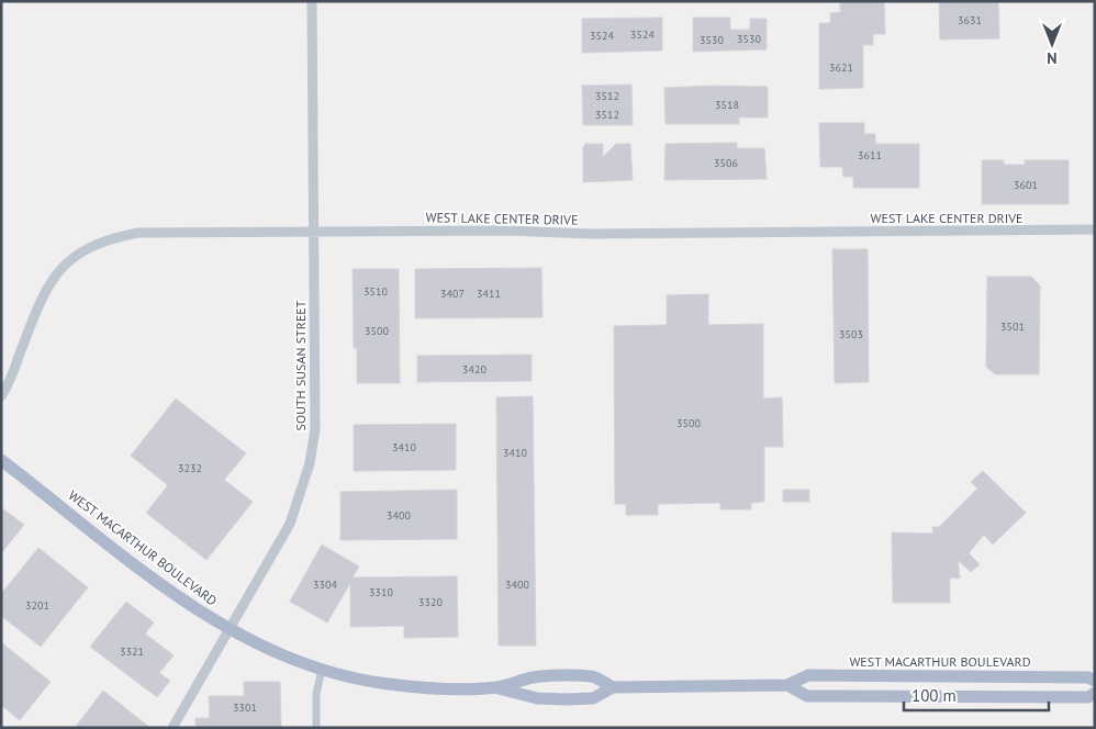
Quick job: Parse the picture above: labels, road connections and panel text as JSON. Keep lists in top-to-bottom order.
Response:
{
  "streets": {
    "main road": ["WEST MACARTHUR BOULEVARD"],
    "street": ["WEST LAKE CENTER DRIVE", "SOUTH SUSAN STREET"]
  },
  "crossings": [
    ["WEST LAKE CENTER DRIVE", "SOUTH SUSAN STREET"],
    ["SOUTH SUSAN STREET", "WEST MACARTHUR BOULEVARD"]
  ],
  "house_numbers": [
    "3631",
    "3524",
    "3524",
    "3530",
    "3530",
    "3621",
    "3512",
    "3518",
    "3512",
    "3611",
    "3506",
    "3601",
    "3510",
    "3407",
    "3411",
    "3501",
    "3500",
    "3503",
    "3420",
    "3500",
    "3410",
    "3410",
    "3232",
    "3400",
    "3304",
    "3400",
    "3310",
    "3320",
    "3201",
    "3321",
    "3301"
  ],
  "scale_bar": "100 m",
  "north": "bottom"
}
